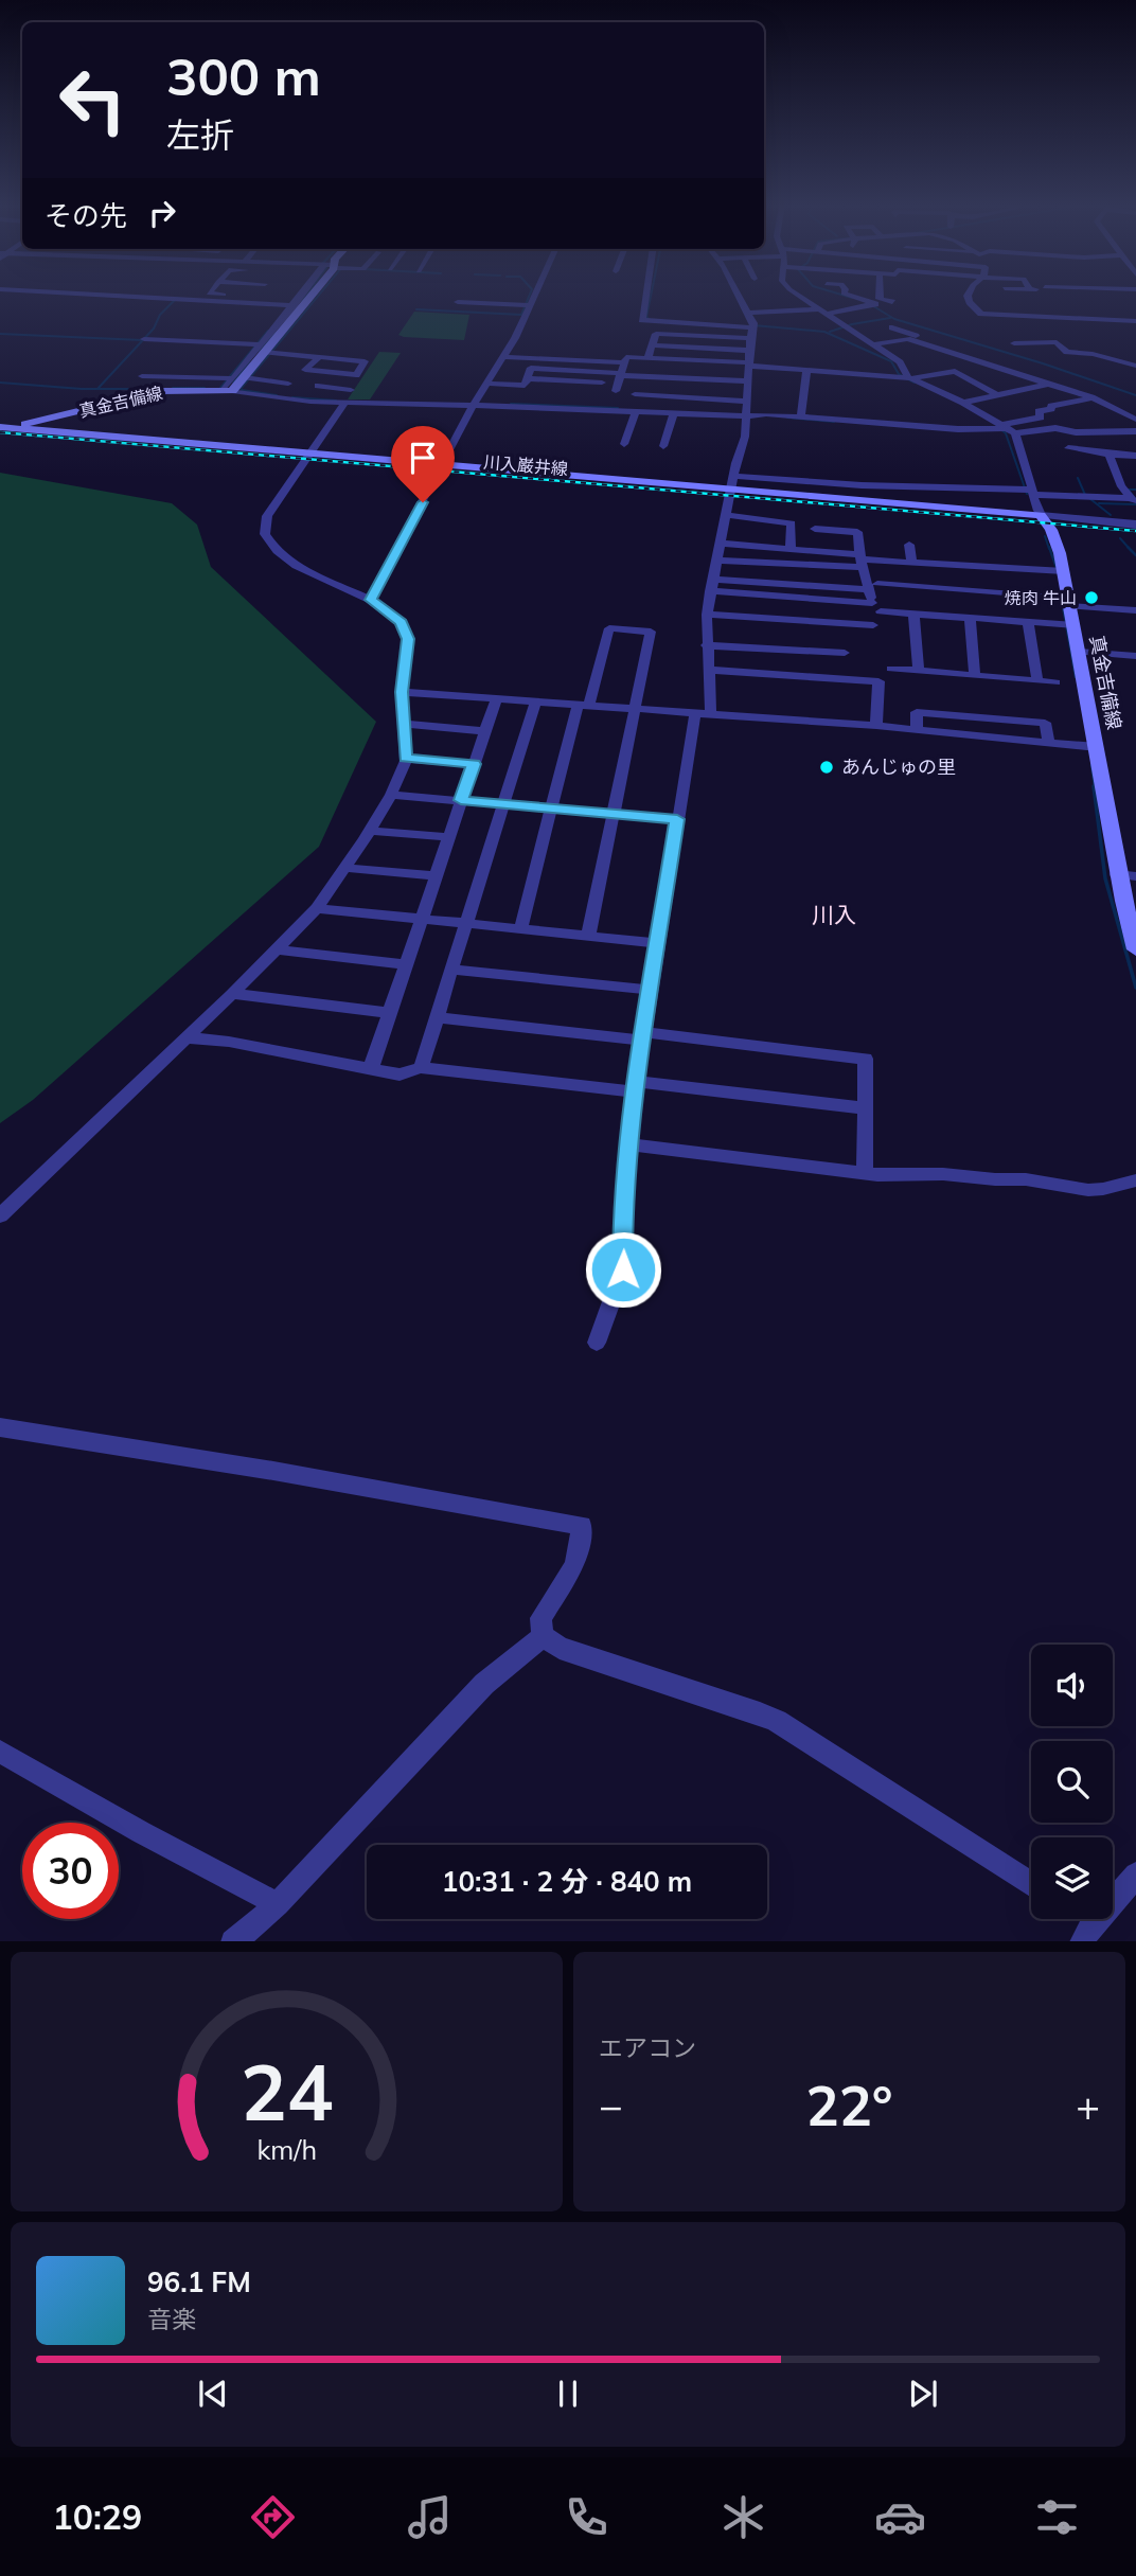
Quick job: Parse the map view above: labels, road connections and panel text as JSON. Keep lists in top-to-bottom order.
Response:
{
  "streets": {
    "main road": ["真金吉備線", "川入巌井線"]
  },
  "crossings": [
    ["真金吉備線", "川入巌井線"]
  ],
  "districts": ["川入"],
  "places": ["焼肉 牛山", "あんじゅの里"],
  "page": {
    "turn": ["300 m", "左折"],
    "then": "その先",
    "limit": "30",
    "trip": "10:31 · 2 分 · 840 m",
    "tile": "エアコン",
    "heat": ["−", "22°", "+"],
    "song": ["96.1 FM", "音楽"],
    "tabs": "10:29",
    "gauge": ["24", "km/h"]
  }
}
